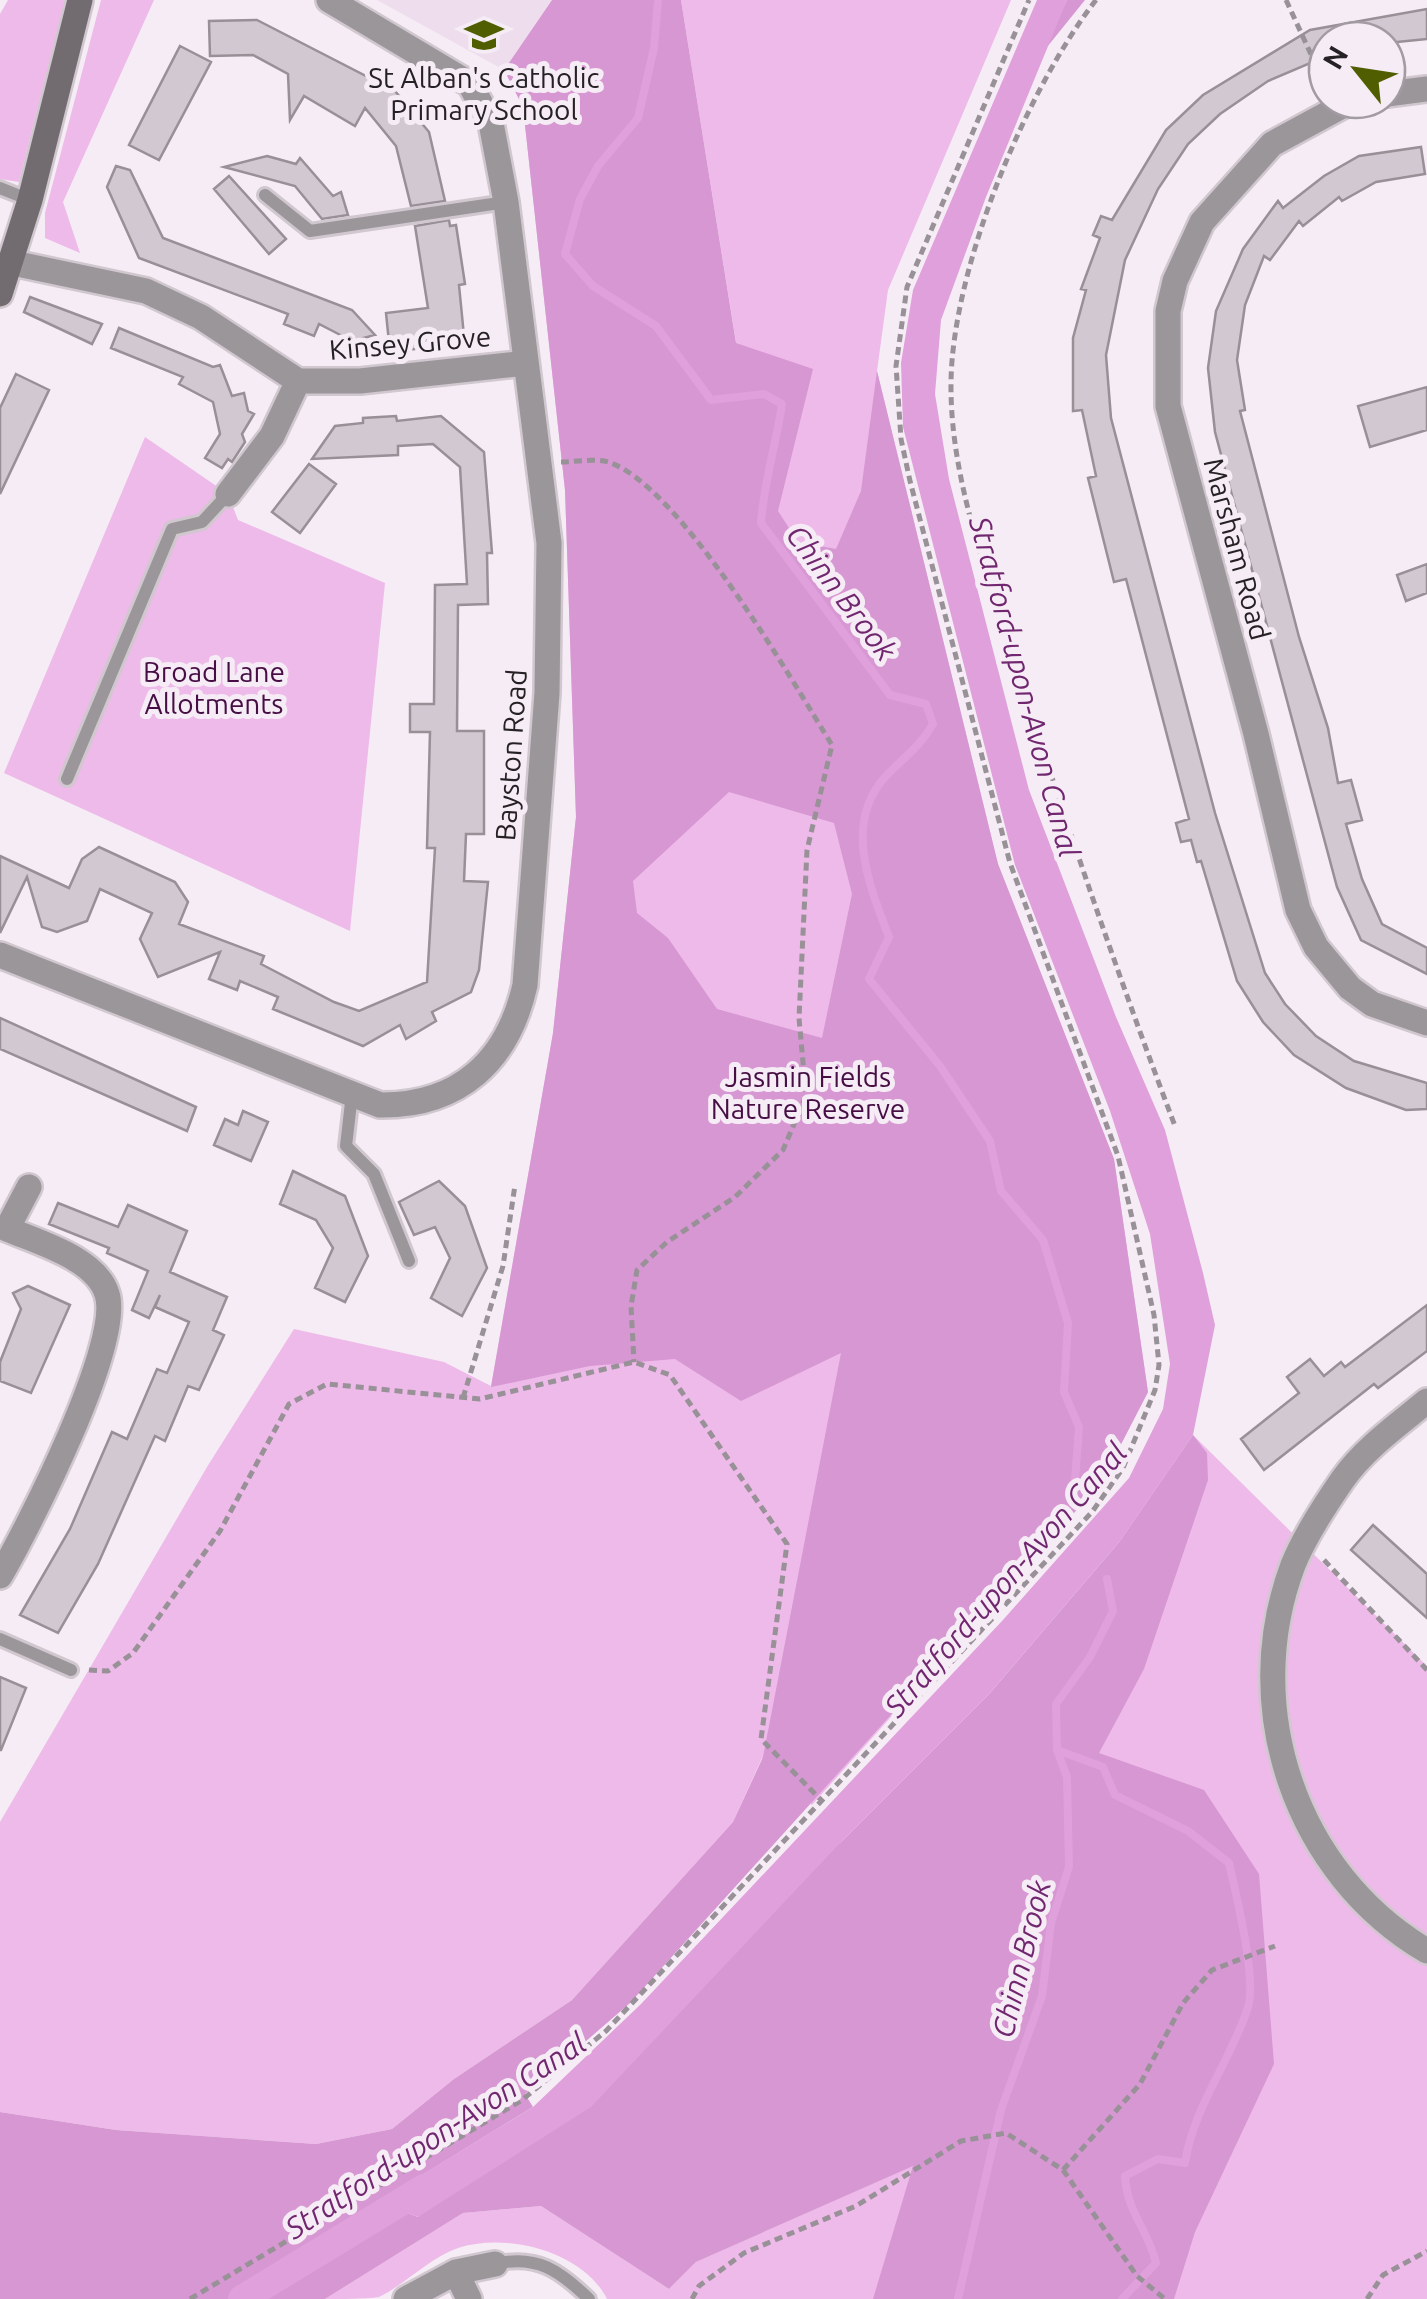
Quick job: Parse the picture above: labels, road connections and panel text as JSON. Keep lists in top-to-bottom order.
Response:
{
  "streets": {
    "street": ["Kinsey Grove", "Marsham Road", "Bayston Road"]
  },
  "crossings": [
    ["Kinsey Grove", "Bayston Road"]
  ],
  "water": ["Chinn Brook", "Stratford-upon-Avon Canal"],
  "parks": ["Broad Lane Allotments", "Jasmin Fields Nature Reserve"],
  "places": {
    "school or university": ["St Alban's Catholic Primary School"]
  },
  "north": "top left"
}
